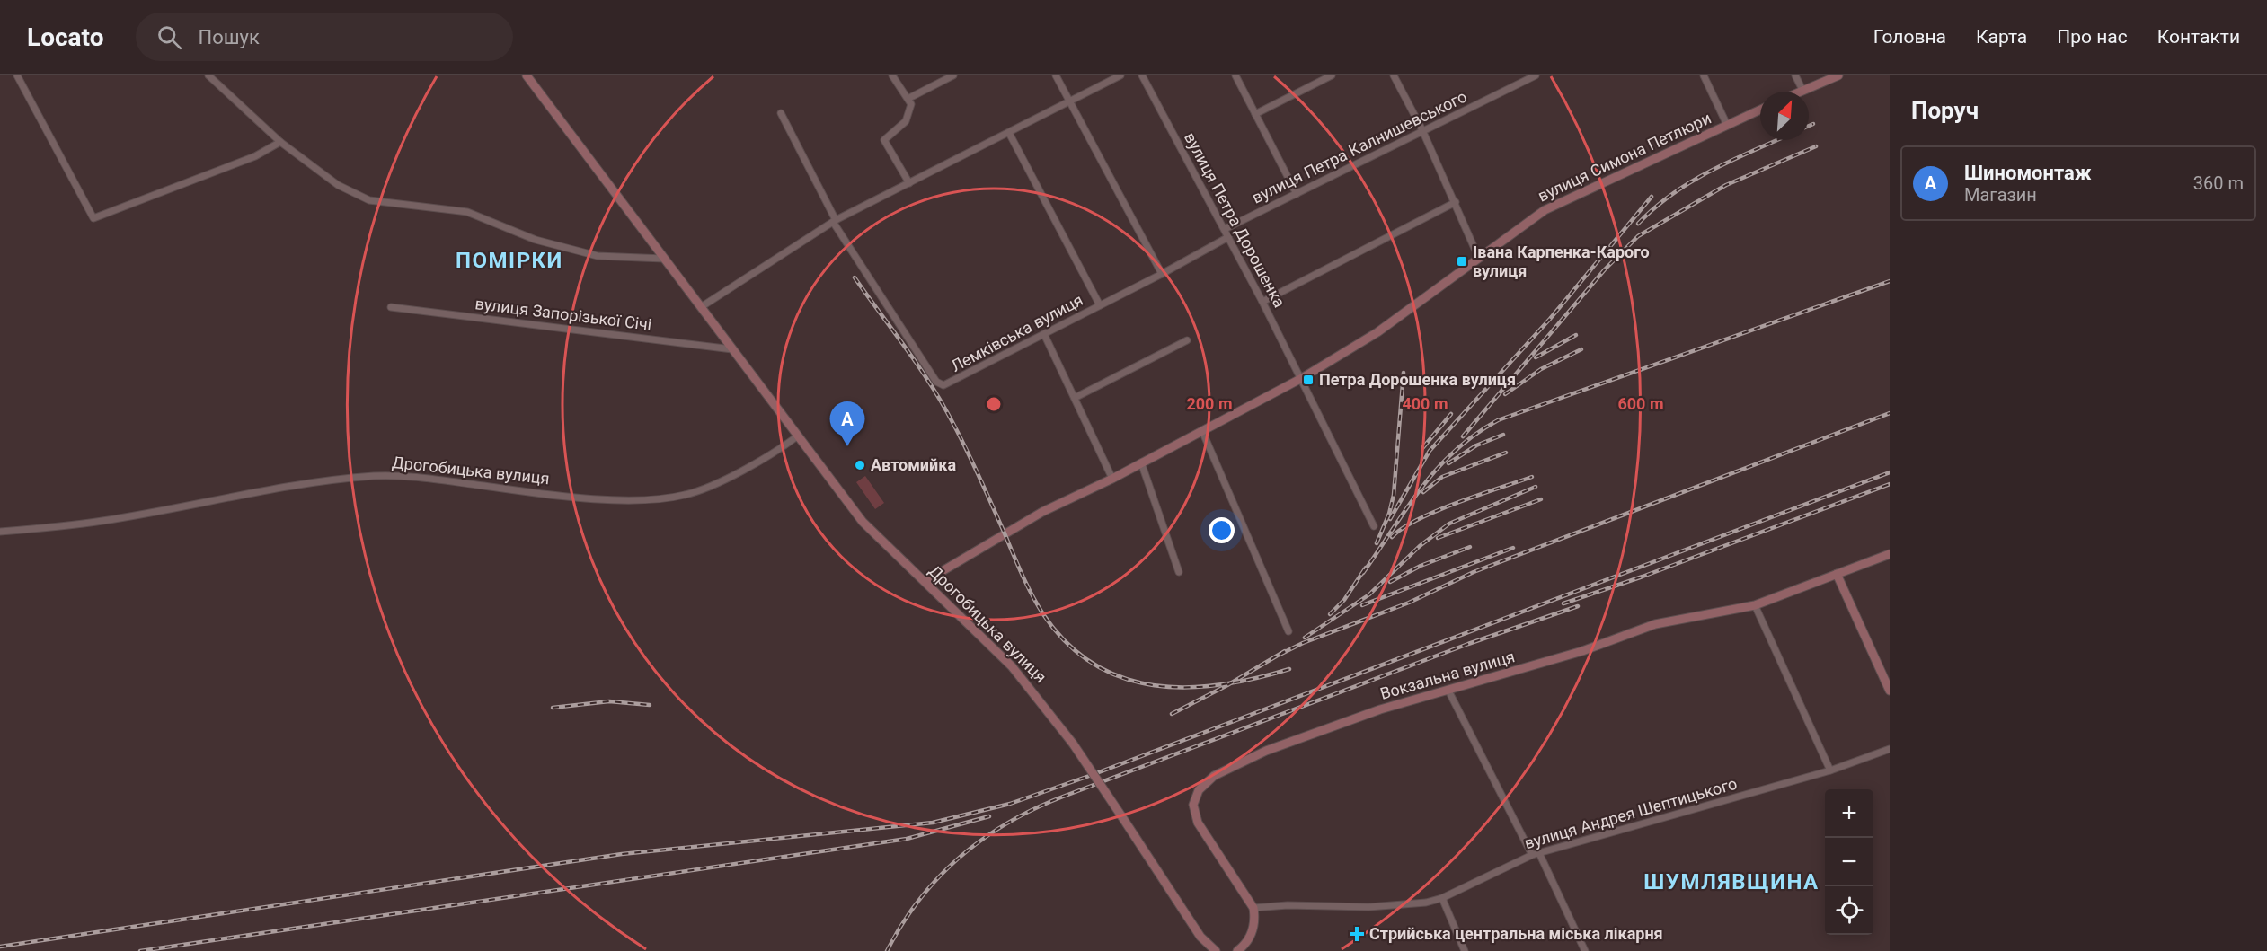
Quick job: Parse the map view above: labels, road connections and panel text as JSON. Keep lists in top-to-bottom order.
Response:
{
  "streets": {
    "main road": ["вулиця Симона Петлюри", "Дрогобицька вулиця", "Вокзальна вулиця"],
    "street": [
      "вулиця Петра Калнишевського",
      "вулиця Петра Дорошенка",
      "вулиця Запорізької Січі",
      "Лемківська вулиця",
      "вулиця Андрея Шептицького"
    ]
  },
  "crossings": [
    ["вулиця Петра Калнишевського", "вулиця Петра Дорошенка"],
    ["вулиця Симона Петлюри", "вулиця Петра Дорошенка"],
    ["вулиця Симона Петлюри", "Дрогобицька вулиця"],
    ["вулиця Петра Дорошенка", "Лемківська вулиця"],
    ["вулиця Запорізької Січі", "Дрогобицька вулиця"],
    ["Вокзальна вулиця", "вулиця Андрея Шептицького"]
  ],
  "districts": ["ПОМІРКИ", "ШУМЛЯВЩИНА"],
  "places": {
    "transit": ["Івана Карпенка-Карого вулиця", "Петра Дорошенка вулиця"],
    "other": ["Автомийка"],
    "health": ["Стрийська центральна міська лікарня"]
  },
  "north": "top right",
  "page": {
    "header": "Locato",
    "search": "Пошук",
    "nav": [
      "Головна",
      "Карта",
      "Про нас",
      "Контакти"
    ],
    "heading": "Поруч",
    "list": [
      {
        "mark": "A",
        "name": "Шиномонтаж",
        "note": "Магазин",
        "value": "360 m"
      }
    ],
    "pins": "A",
    "map_buttons": ["+", "−"]
  },
  "rings": ["200 m", "400 m", "600 m"]
}
